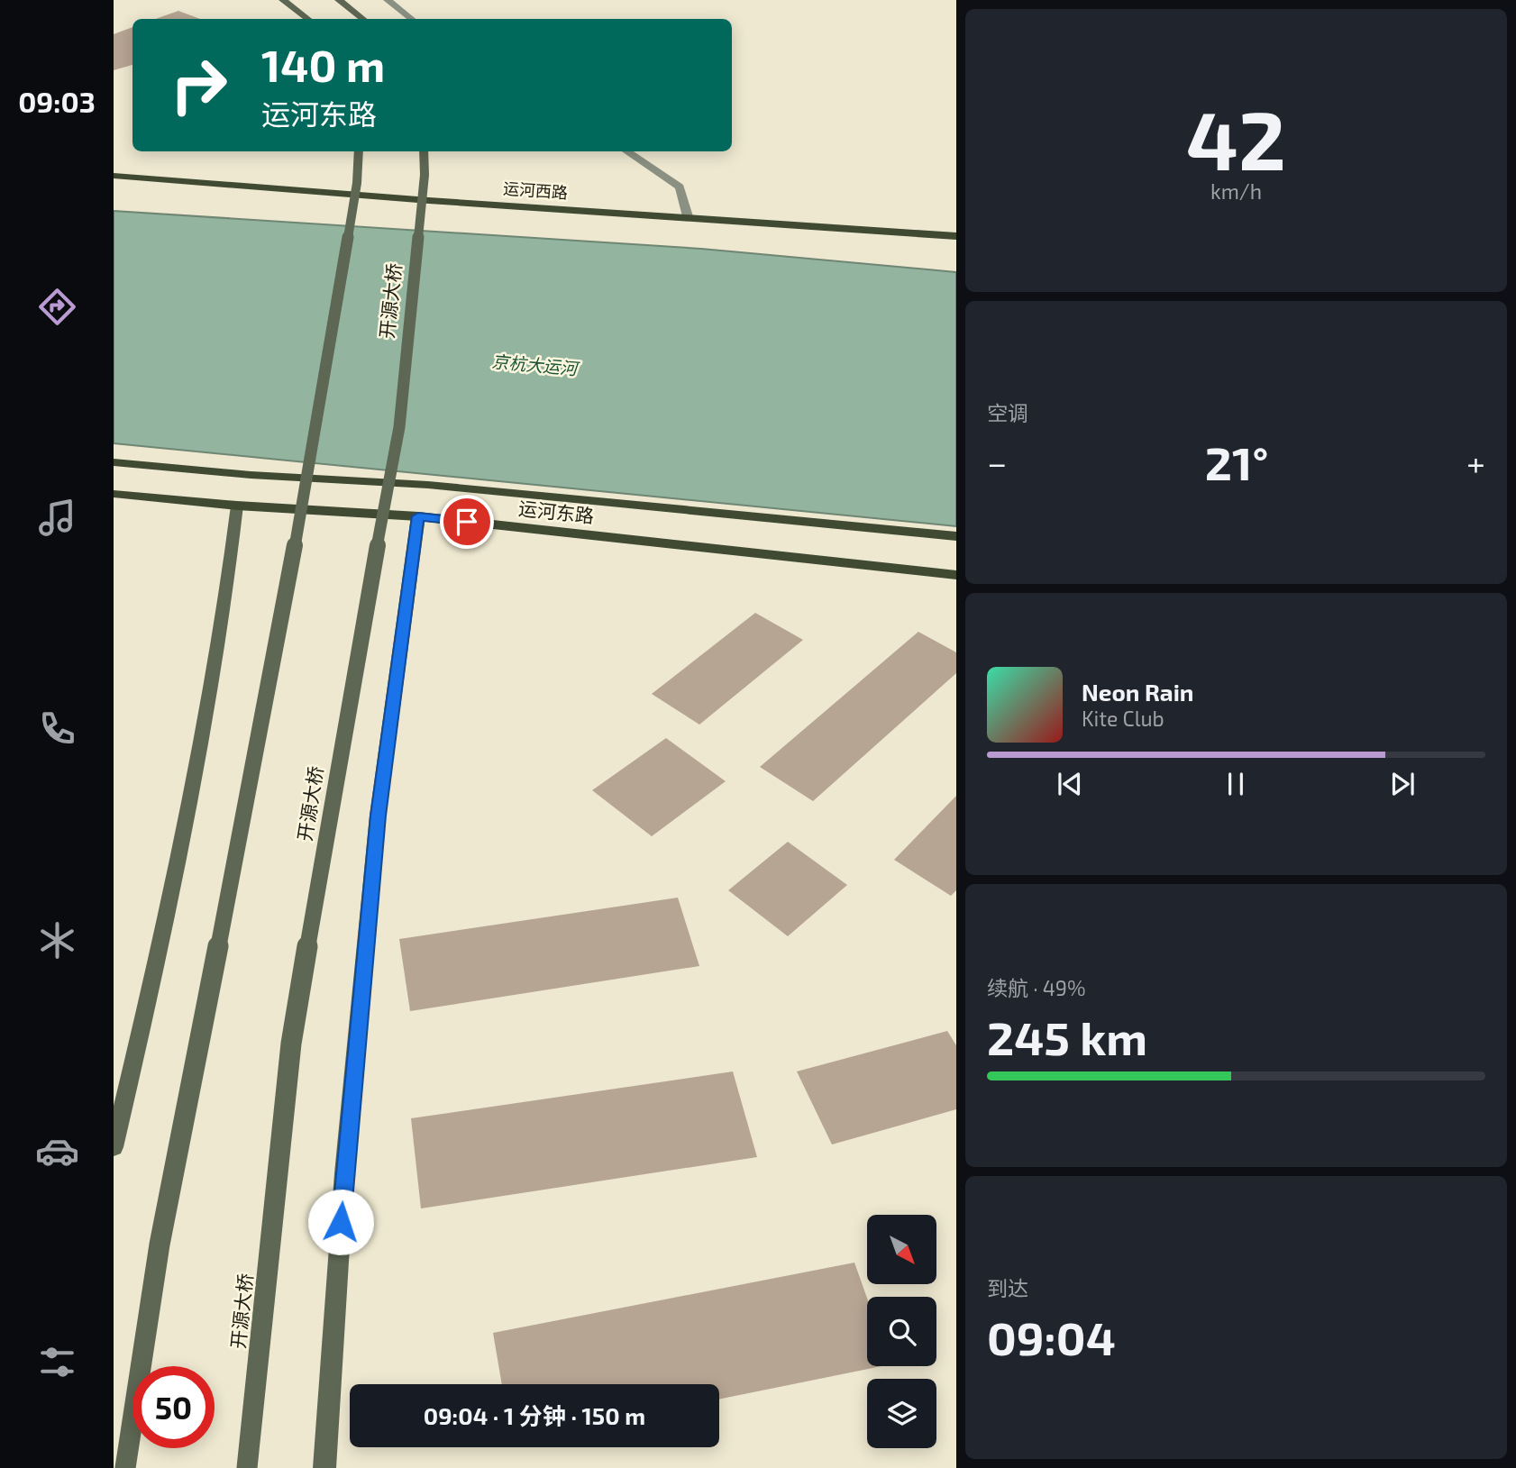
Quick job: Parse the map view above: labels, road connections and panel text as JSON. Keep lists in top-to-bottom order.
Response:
{
  "streets": {
    "main road": ["运河西路", "开源大桥", "运河东路"]
  },
  "water": ["京杭大运河"],
  "north": "bottom right",
  "page": {
    "tabs": "09:03",
    "tile": [
      ["42", "km/h"],
      "空调",
      ["续航 · 49%", "245 km"],
      ["到达", "09:04"]
    ],
    "turn": ["140 m", "运河东路"],
    "heat": ["−", "21°", "+"],
    "song": ["Neon Rain", "Kite Club"],
    "limit": "50",
    "trip": "09:04 · 1 分钟 · 150 m"
  }
}
